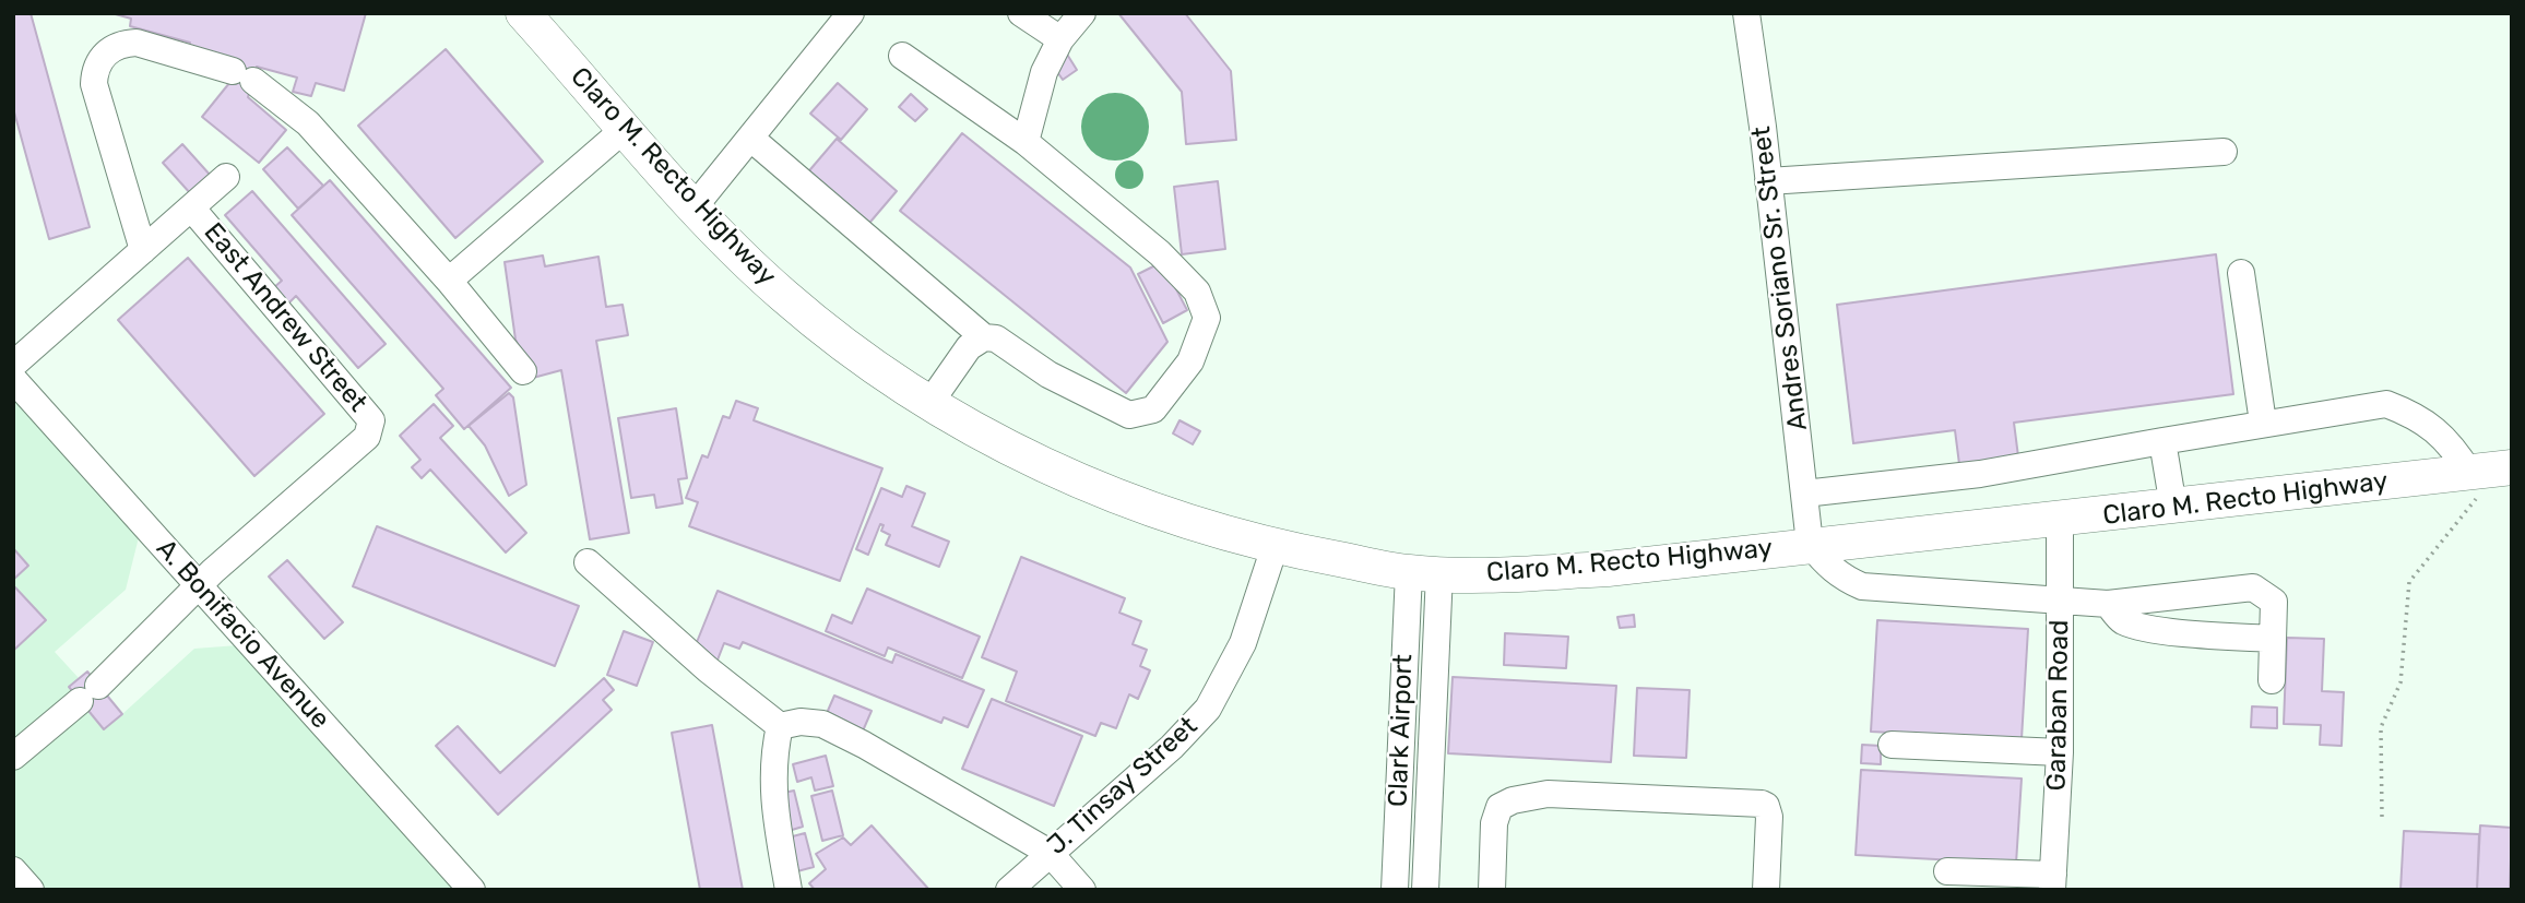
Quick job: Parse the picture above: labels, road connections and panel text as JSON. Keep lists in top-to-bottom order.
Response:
{
  "streets": {
    "main road": ["Claro M. Recto Highway"],
    "street": [
      "Andres Soriano Sr. Street",
      "East Andrew Street",
      "A. Bonifacio Avenue",
      "Garaban Road",
      "Clark Airport",
      "J. Tinsay Street"
    ]
  },
  "crossings": [
    ["Claro M. Recto Highway", "Andres Soriano Sr. Street"],
    ["Claro M. Recto Highway", "Garaban Road"],
    ["Claro M. Recto Highway", "Clark Airport"],
    ["Claro M. Recto Highway", "J. Tinsay Street"],
    ["East Andrew Street", "A. Bonifacio Avenue"]
  ]
}
